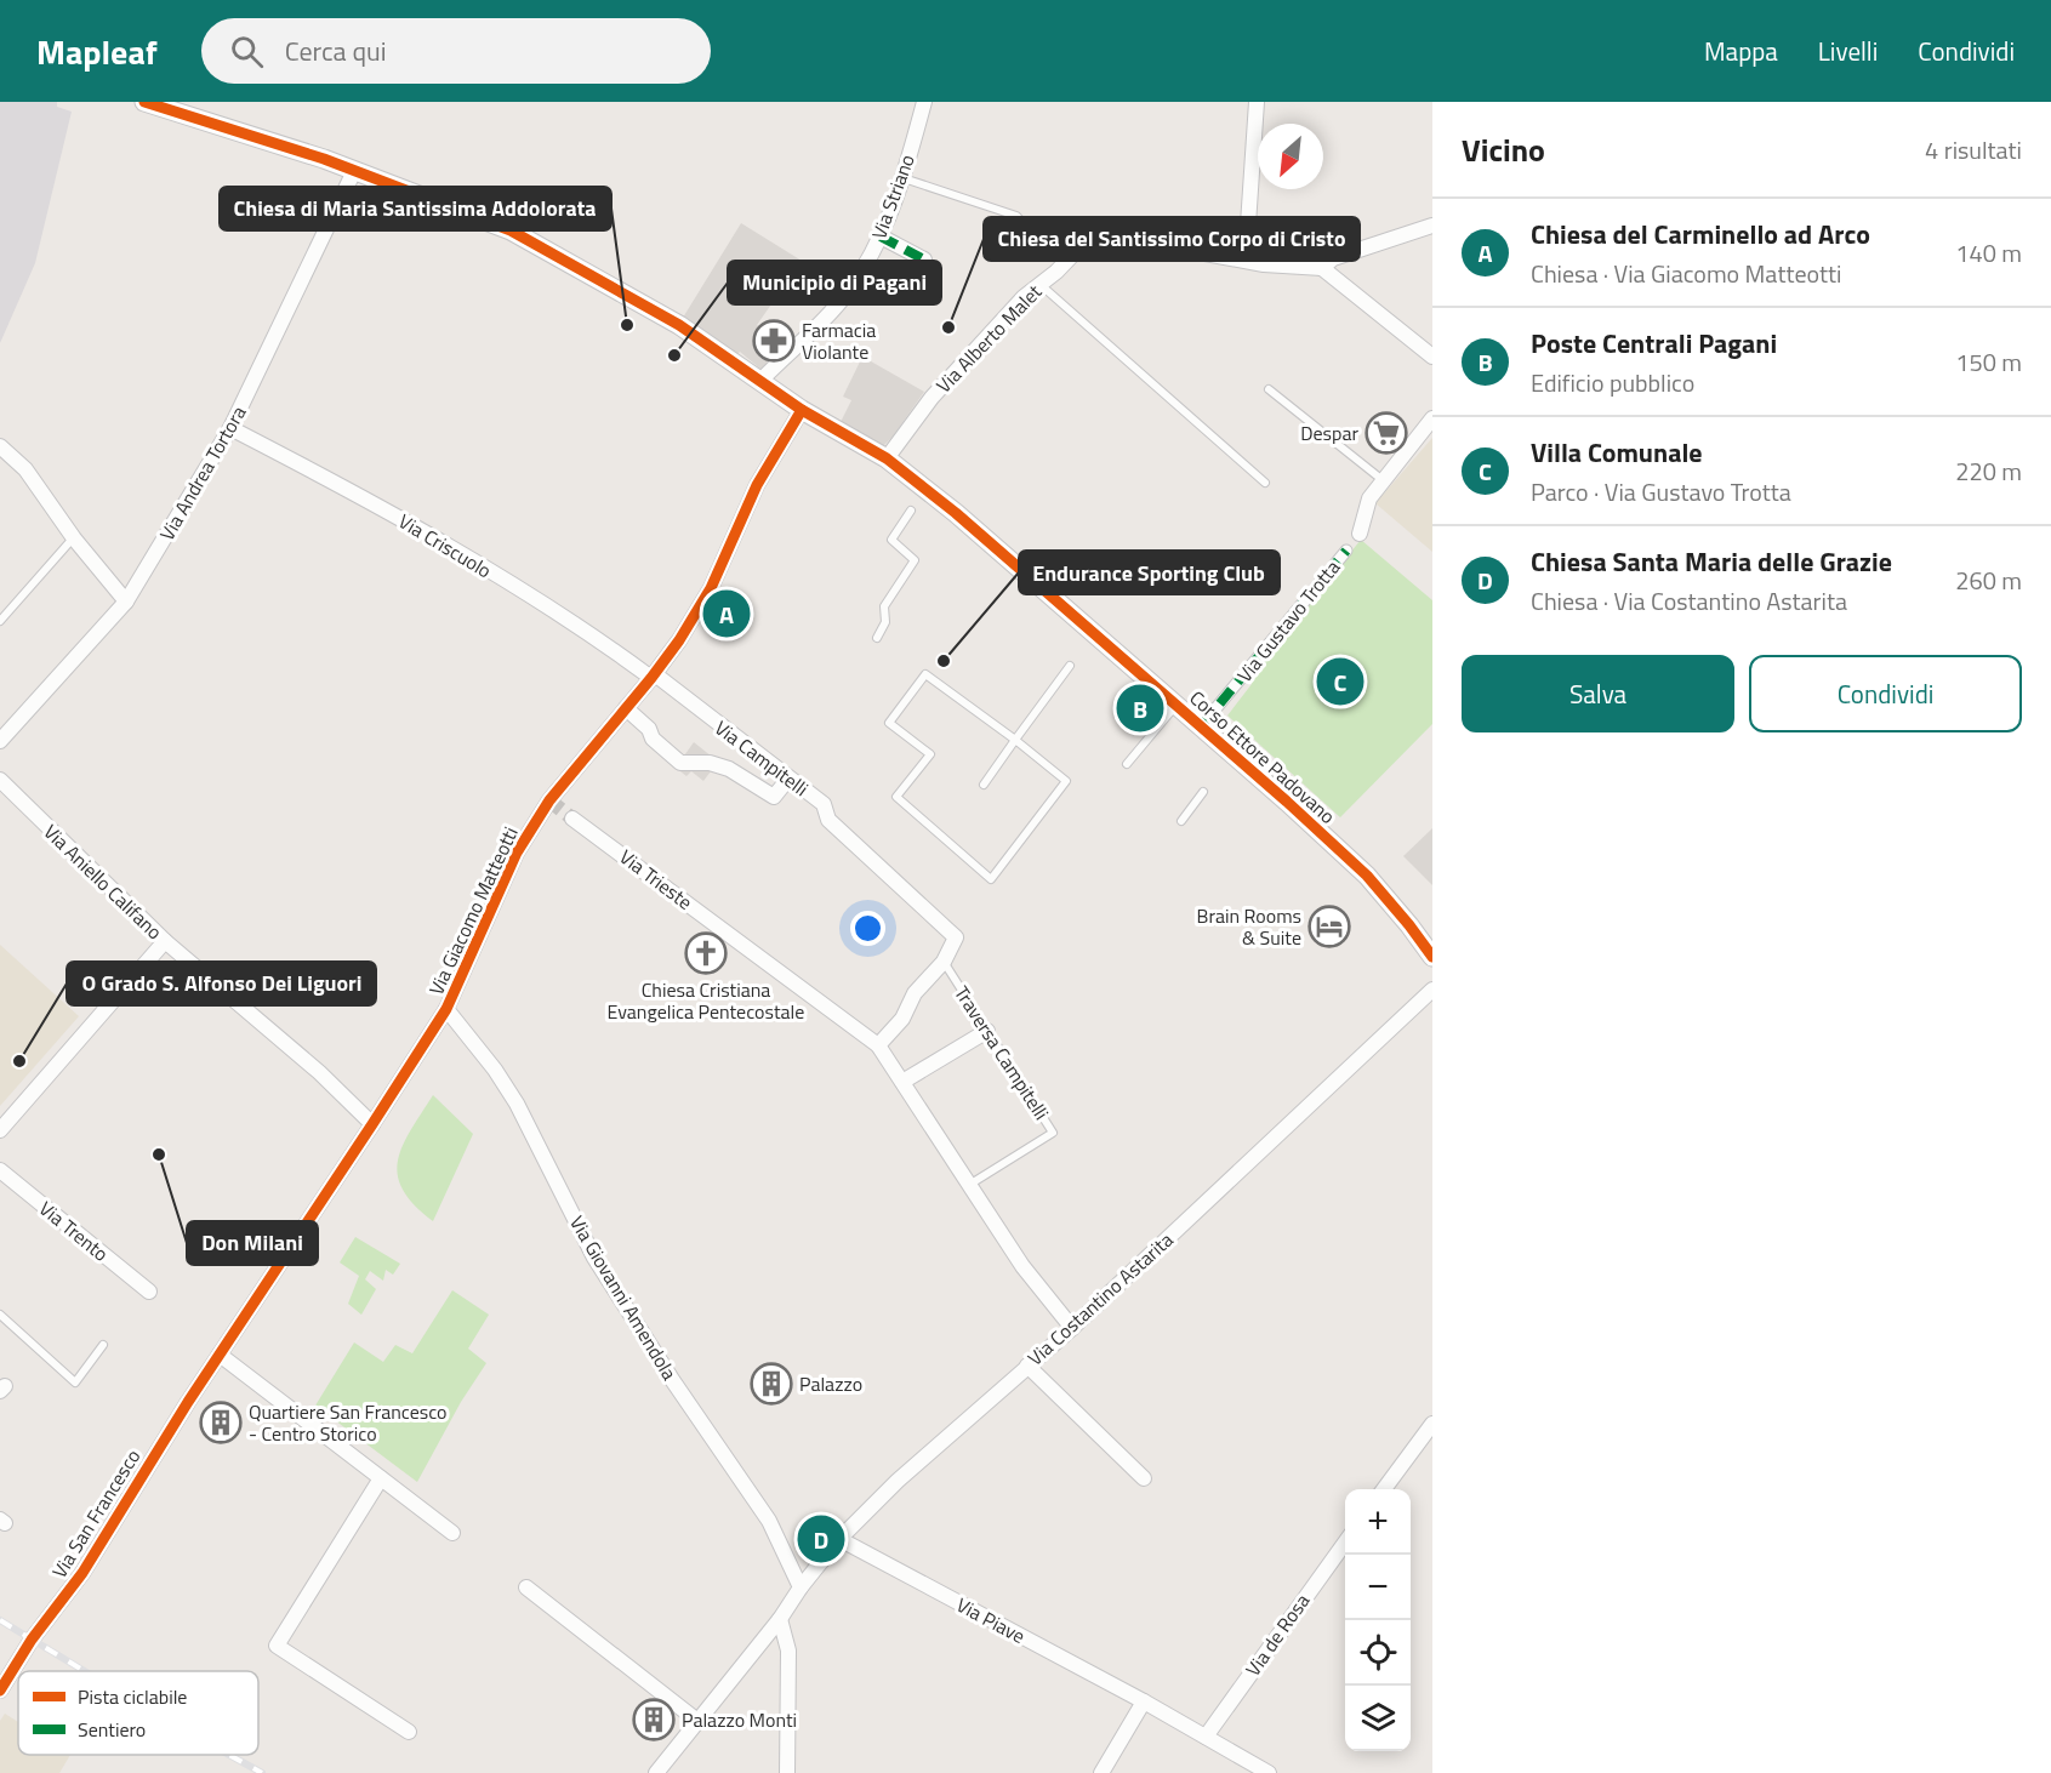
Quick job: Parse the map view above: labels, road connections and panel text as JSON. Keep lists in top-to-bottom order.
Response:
{
  "streets": {
    "street": [
      "Via Striano",
      "Via Alberto Malet",
      "Via Andrea Tortora",
      "Via Criscuolo",
      "Via Gustavo Trotta",
      "Corso Ettore Padovano",
      "Via Campitelli",
      "Via Trieste",
      "Via Aniello Califano",
      "Via Giacomo Matteotti",
      "Via Trento",
      "Via Giovanni Amendola",
      "Via Costantino Astarita",
      "Via San Francesco",
      "Via Piave",
      "Via de Rosa"
    ],
    "lane": ["Traversa Campitelli"]
  },
  "crossings": [
    ["Via Striano", "Corso Ettore Padovano"],
    ["Via Alberto Malet", "Corso Ettore Padovano"],
    ["Via Andrea Tortora", "Via Criscuolo"],
    ["Via Andrea Tortora", "Corso Ettore Padovano"],
    ["Via Criscuolo", "Via Campitelli"],
    ["Via Criscuolo", "Via Giacomo Matteotti"],
    ["Via Gustavo Trotta", "Corso Ettore Padovano"],
    ["Corso Ettore Padovano", "Via Giacomo Matteotti"],
    ["Via Campitelli", "Via Giacomo Matteotti"],
    ["Via Campitelli", "Traversa Campitelli"],
    ["Via Trieste", "Traversa Campitelli"],
    ["Via Trieste", "Via Costantino Astarita"],
    ["Via Aniello Califano", "Via Giacomo Matteotti"],
    ["Via Giacomo Matteotti", "Via Giovanni Amendola"],
    ["Via Giacomo Matteotti", "Via San Francesco"],
    ["Via Giovanni Amendola", "Via Costantino Astarita"],
    ["Via Costantino Astarita", "Via Piave"],
    ["Via Piave", "Via de Rosa"]
  ],
  "places": {
    "other": [
      "Chiesa di Maria Santissima Addolorata",
      "Chiesa del Santissimo Corpo di Cristo",
      "Municipio di Pagani",
      "Endurance Sporting Club",
      "O Grado S. Alfonso Dei Liguori",
      "Don Milani"
    ],
    "pharmacy": ["Farmacia Violante"],
    "supermarket": ["Despar"],
    "hotel": ["Brain Rooms & Suite"],
    "church": ["Chiesa Cristiana Evangelica Pentecostale"],
    "building": ["Palazzo", "Quartiere San Francesco - Centro Storico", "Palazzo Monti"]
  },
  "legend": ["Pista ciclabile", "Sentiero"],
  "north": "bottom left",
  "page": {
    "header": "Mapleaf",
    "search": "Cerca qui",
    "nav": ["Mappa", "Livelli", "Condividi"],
    "heading": ["Vicino", "4 risultati"],
    "list": [
      {
        "mark": "A",
        "name": "Chiesa del Carminello ad Arco",
        "note": "Chiesa · Via Giacomo Matteotti",
        "value": "140 m"
      },
      {
        "mark": "B",
        "name": "Poste Centrali Pagani",
        "note": "Edificio pubblico",
        "value": "150 m"
      },
      {
        "mark": "C",
        "name": "Villa Comunale",
        "note": "Parco · Via Gustavo Trotta",
        "value": "220 m"
      },
      {
        "mark": "D",
        "name": "Chiesa Santa Maria delle Grazie",
        "note": "Chiesa · Via Costantino Astarita",
        "value": "260 m"
      }
    ],
    "pins": [
      "A",
      "C",
      "B",
      "D"
    ],
    "buttons": ["Salva", "Condividi"],
    "map_buttons": ["+", "−"]
  }
}
